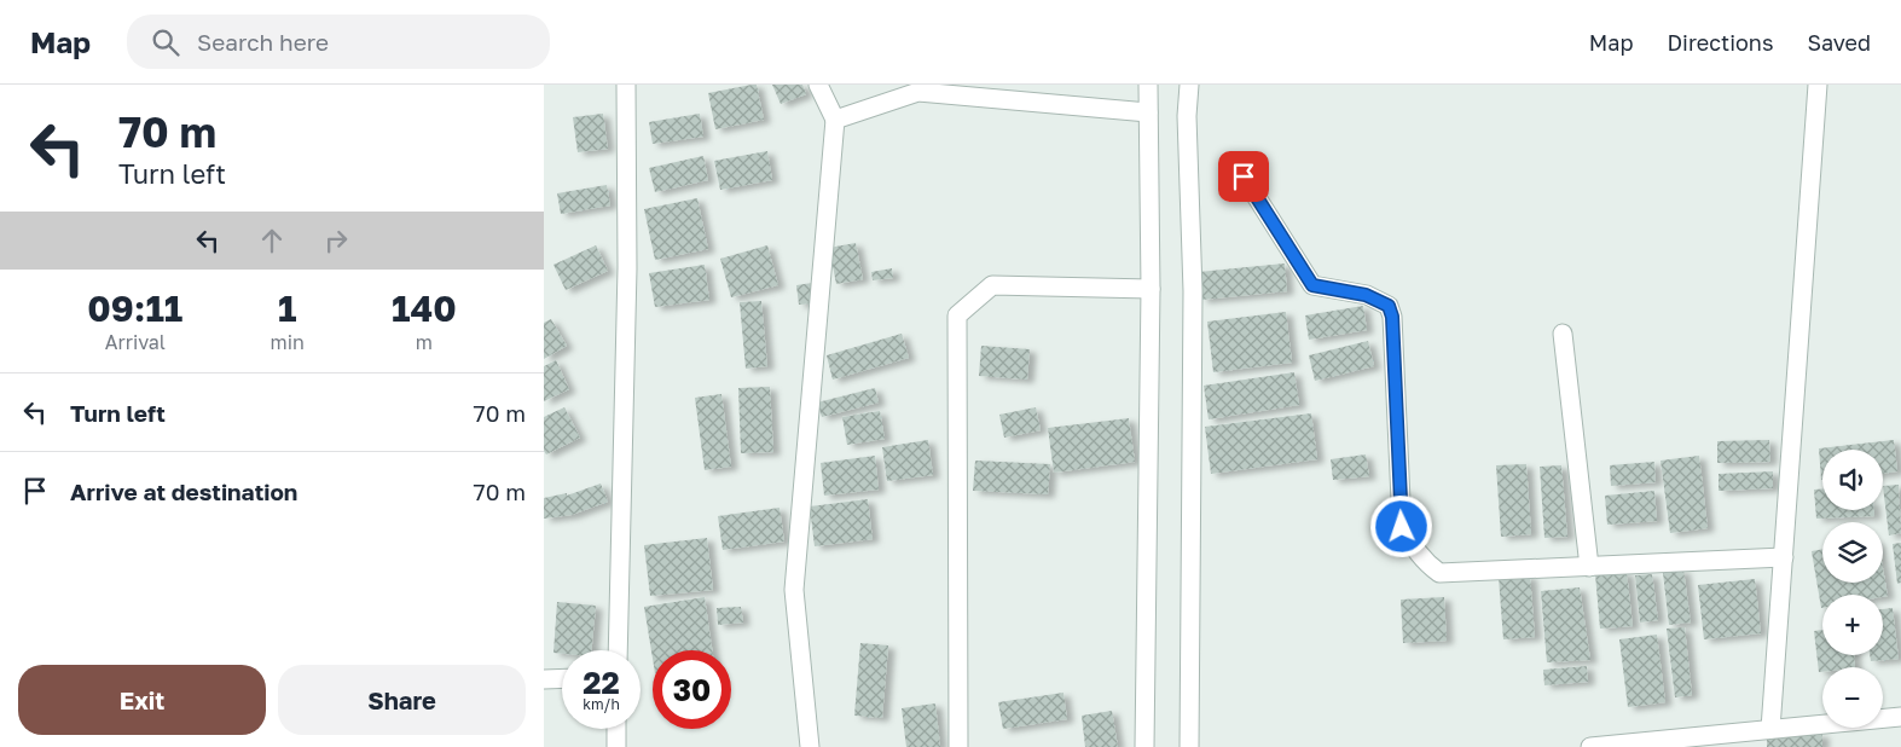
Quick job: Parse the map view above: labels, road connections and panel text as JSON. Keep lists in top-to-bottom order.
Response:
{
  "page": {
    "header": "Map",
    "search": "Search here",
    "nav": ["Map", "Directions", "Saved"],
    "turn": ["70 m", "Turn left"],
    "eta": [
      "09:11",
      "Arrival",
      "1",
      "min",
      "140",
      "m"
    ],
    "list": [
      {
        "name": "Turn left",
        "value": "70 m"
      },
      {
        "name": "Arrive at destination",
        "value": "70 m"
      }
    ],
    "map_buttons": ["+", "−"],
    "speed": "22 km/h",
    "limit": "30",
    "buttons": ["Exit", "Share"]
  }
}
